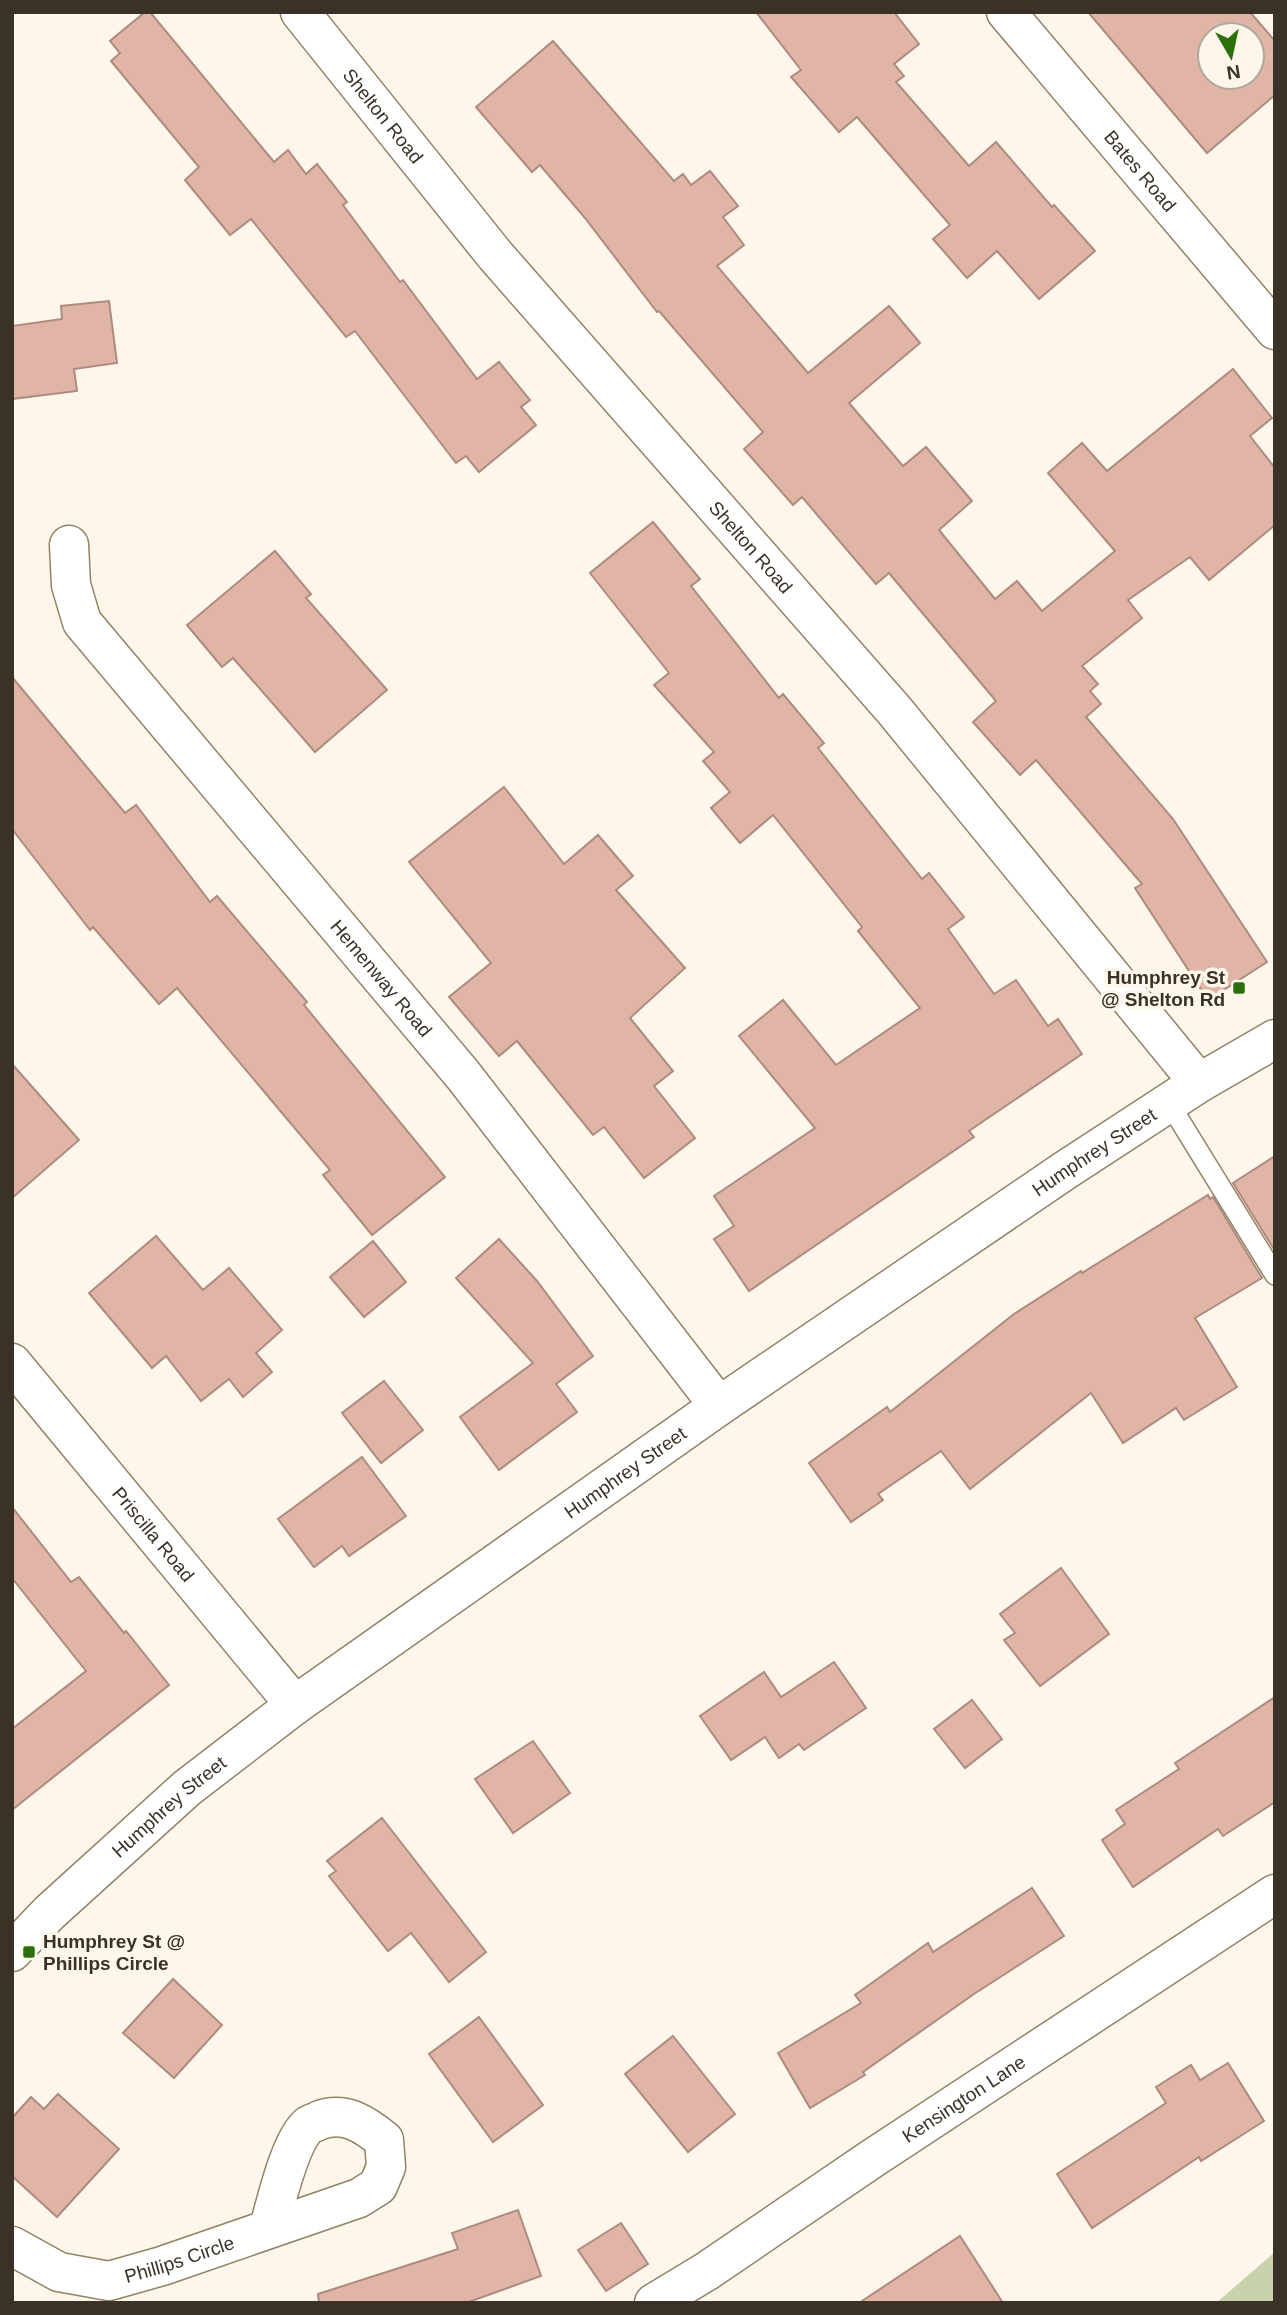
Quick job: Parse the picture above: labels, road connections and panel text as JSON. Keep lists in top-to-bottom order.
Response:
{
  "streets": {
    "street": [
      "Shelton Road",
      "Bates Road",
      "Hemenway Road",
      "Humphrey Street",
      "Priscilla Road",
      "Kensington Lane",
      "Phillips Circle"
    ]
  },
  "crossings": [
    ["Shelton Road", "Humphrey Street"],
    ["Hemenway Road", "Humphrey Street"],
    ["Humphrey Street", "Priscilla Road"]
  ],
  "places": {
    "transit": ["Humphrey St @ Shelton Rd", "Humphrey St @ Phillips Circle"]
  },
  "north": "bottom"
}
